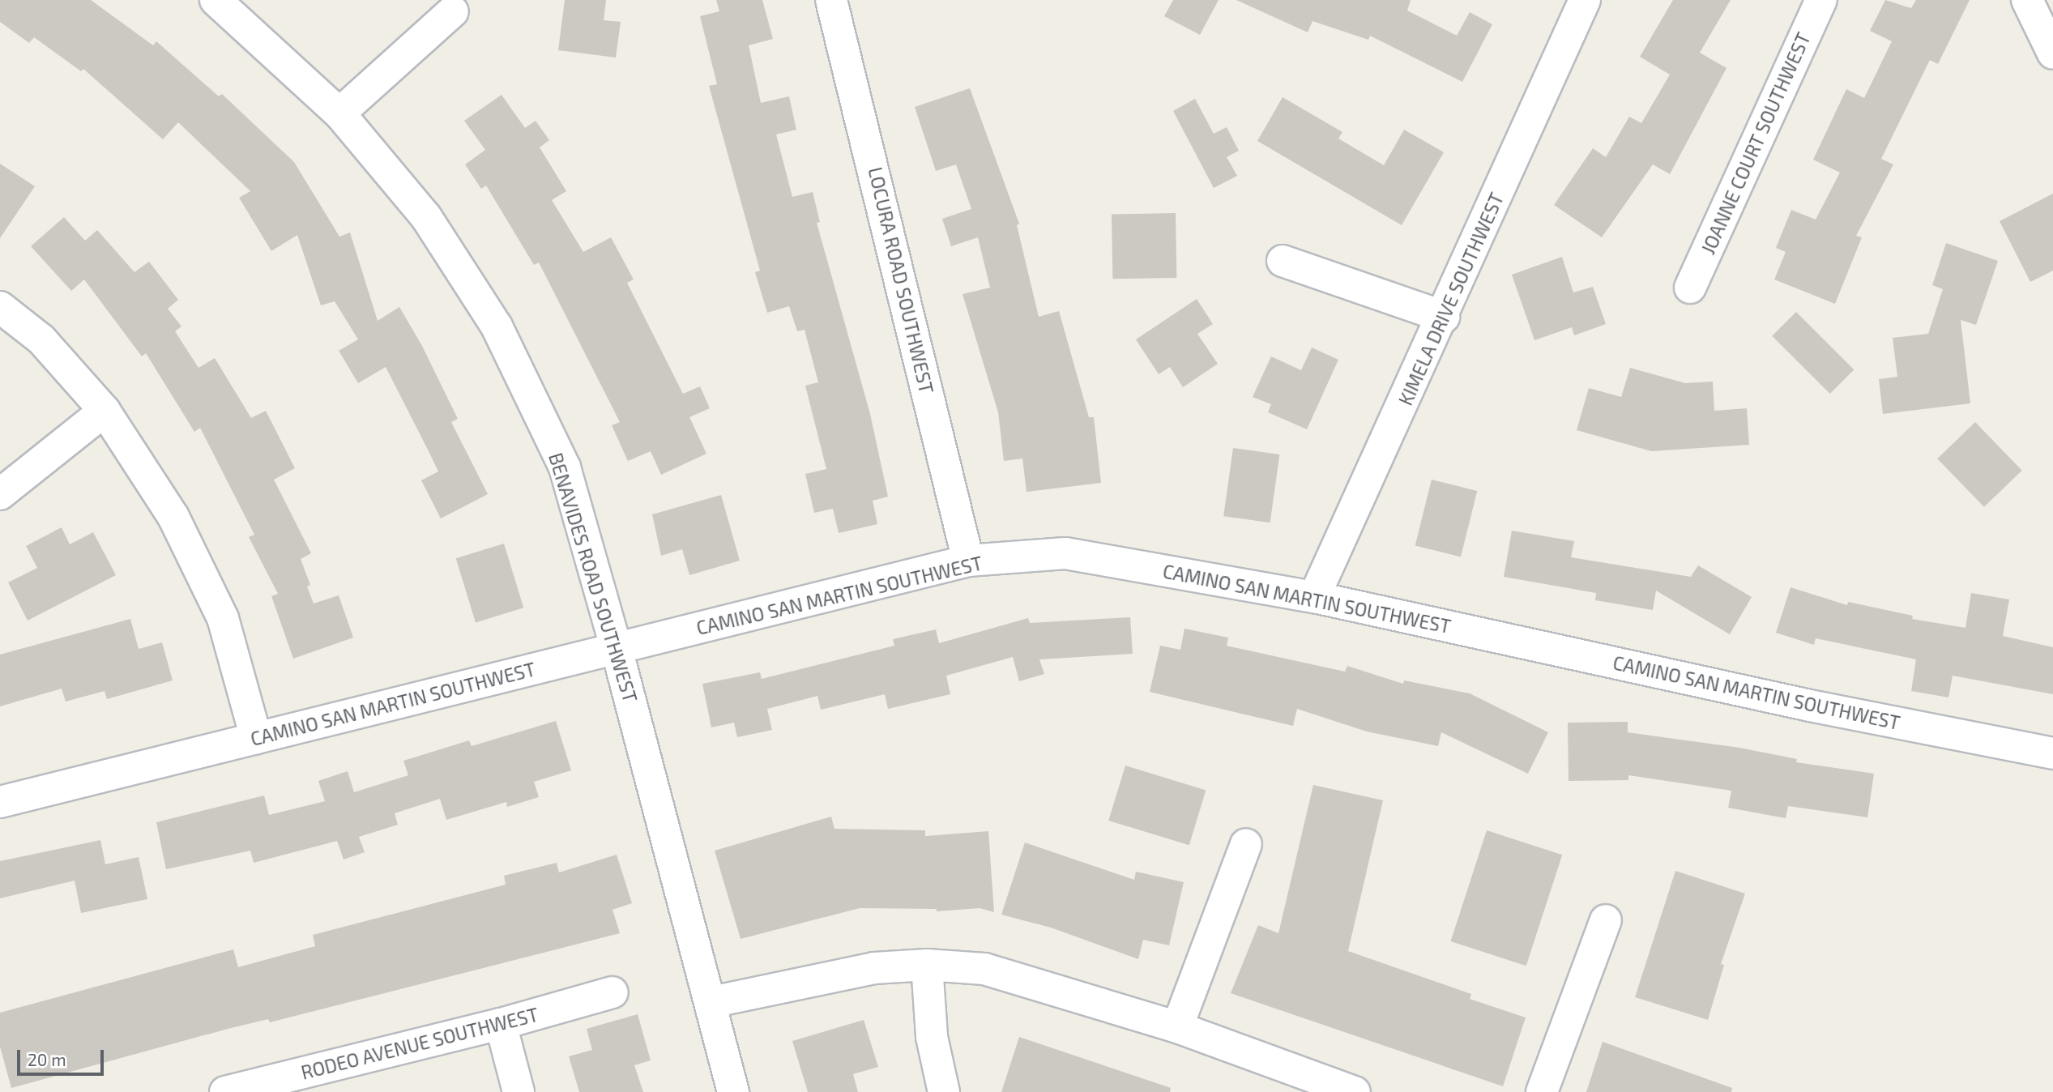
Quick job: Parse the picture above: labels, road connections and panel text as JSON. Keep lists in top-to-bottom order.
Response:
{
  "streets": {
    "street": [
      "JOANNE COURT SOUTHWEST",
      "LOCURA ROAD SOUTHWEST",
      "KIMELA DRIVE SOUTHWEST",
      "BENAVIDES ROAD SOUTHWEST",
      "CAMINO SAN MARTIN SOUTHWEST",
      "RODEO AVENUE SOUTHWEST"
    ]
  },
  "crossings": [
    ["LOCURA ROAD SOUTHWEST", "CAMINO SAN MARTIN SOUTHWEST"],
    ["KIMELA DRIVE SOUTHWEST", "CAMINO SAN MARTIN SOUTHWEST"],
    ["BENAVIDES ROAD SOUTHWEST", "CAMINO SAN MARTIN SOUTHWEST"]
  ],
  "scale_bar": "20 m"
}
